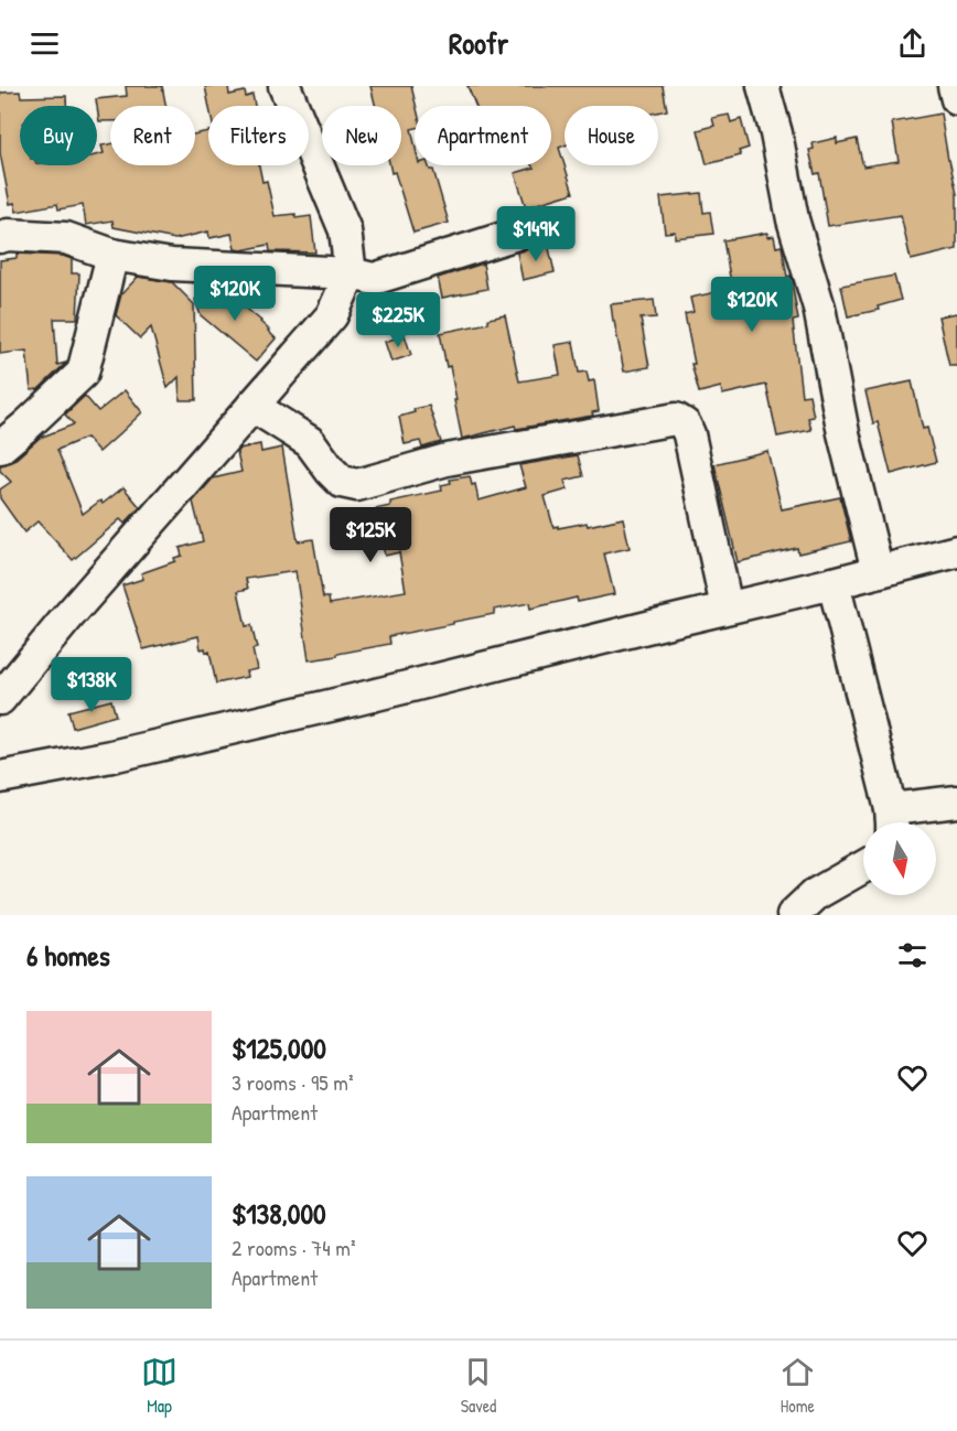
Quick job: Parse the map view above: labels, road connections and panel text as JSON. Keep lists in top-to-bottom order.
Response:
{
  "north": "bottom",
  "page": {
    "header": "Roofr",
    "chip": [
      "Buy",
      "Rent",
      "Filters",
      "New",
      "Apartment",
      "House"
    ],
    "price": [
      "$149K",
      "$120K",
      "$120K",
      "$225K",
      "$125K",
      "$138K"
    ],
    "heading": "6 homes",
    "list": [
      {
        "name": "$125,000",
        "note": "3 rooms · 95 m² · Apartment"
      },
      {
        "name": "$138,000",
        "note": "2 rooms · 74 m² · Apartment"
      }
    ],
    "tabs": ["Map", "Saved", "Home"]
  }
}
